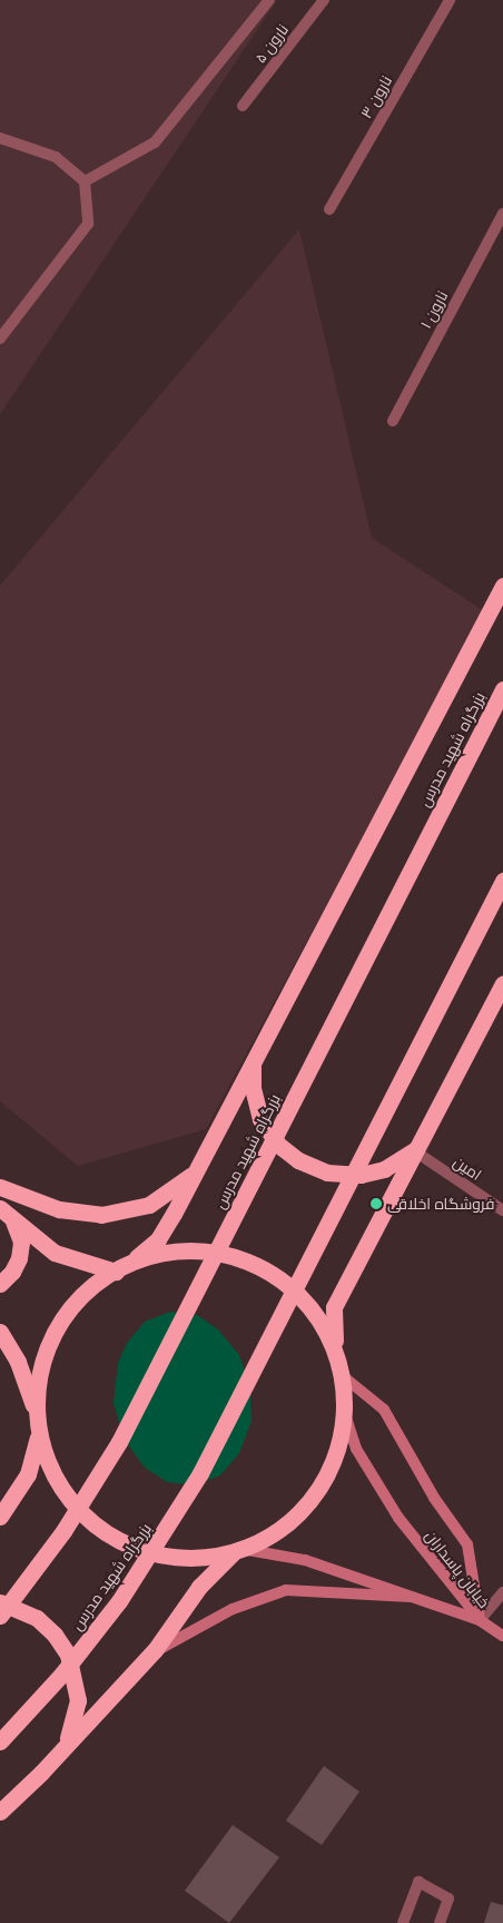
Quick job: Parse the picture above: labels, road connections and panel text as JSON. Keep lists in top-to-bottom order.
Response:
{
  "streets": {
    "highway": ["بزرگراه شهید مدرس"],
    "main road": ["خیابان پاسداران"],
    "street": [
      "نارون ۵",
      "نارون ۳",
      "نارون ۱",
      "امین"
    ]
  },
  "places": ["فروشگاه اخلاقی"]
}
